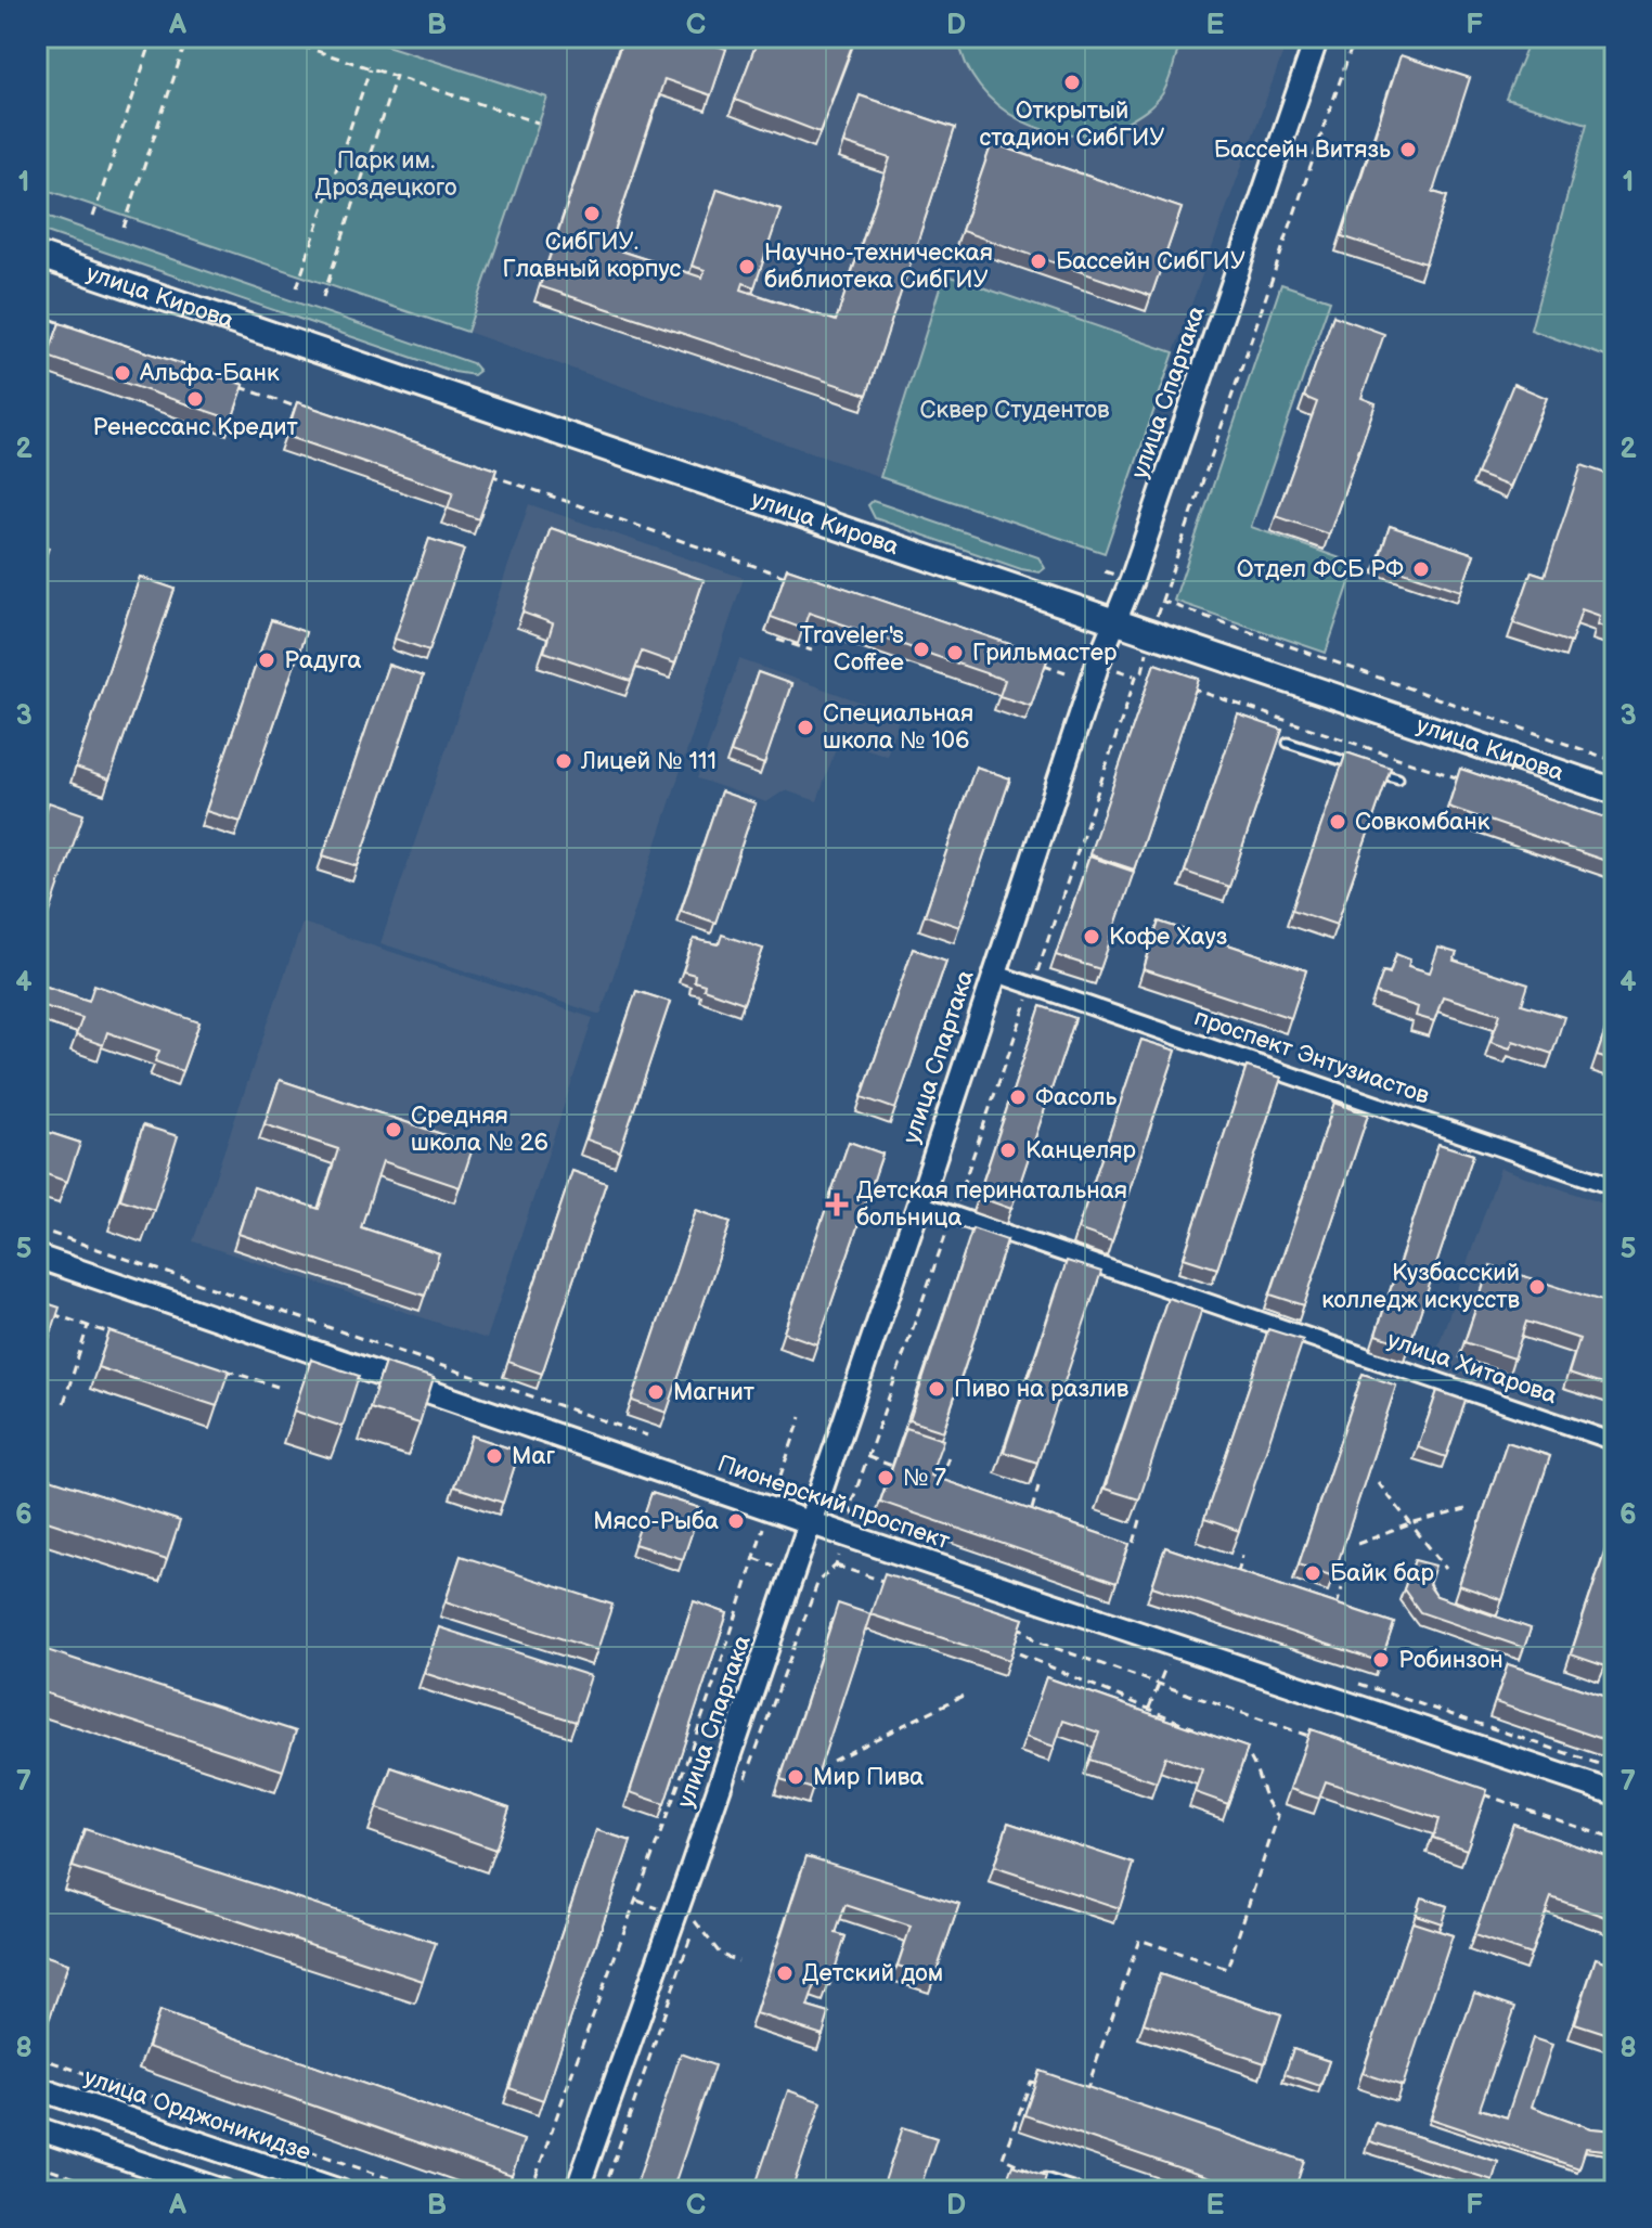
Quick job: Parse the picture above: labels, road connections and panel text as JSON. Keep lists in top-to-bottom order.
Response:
{
  "streets": {
    "main road": ["улица Кирова"],
    "street": [
      "улица Спартака",
      "проспект Энтузиастов",
      "улица Хитарова",
      "Пионерский проспект",
      "улица Орджоникидзе"
    ]
  },
  "crossings": [
    ["улица Кирова", "улица Спартака"],
    ["улица Спартака", "проспект Энтузиастов"],
    ["улица Спартака", "улица Хитарова"],
    ["улица Спартака", "Пионерский проспект"]
  ],
  "parks": ["Парк им. Дроздецкого", "Сквер Студентов"],
  "places": {
    "other": [
      "Открытый стадион СибГИУ",
      "Бассейн Витязь",
      "СибГИУ. Главный корпус",
      "Бассейн СибГИУ",
      "Научно-техническая библиотека СибГИУ",
      "Альфа-Банк",
      "Ренессанс Кредит",
      "Отдел ФСБ РФ",
      "Traveler's Coffee",
      "Грильмастер",
      "Радуга",
      "Специальная школа № 106",
      "Лицей № 111",
      "Совкомбанк",
      "Кофе Хауз",
      "Фасоль",
      "Средняя школа № 26",
      "Канцеляр",
      "Кузбасский колледж искусств",
      "Пиво на разлив",
      "Магнит",
      "Маг",
      "№ 7",
      "Мясо-Рыба",
      "Байк бар",
      "Робинзон",
      "Мир Пива",
      "Детский дом"
    ],
    "health": ["Детская перинатальная больница"]
  },
  "grid": {
    "columns": [
      "A",
      "B",
      "C",
      "D",
      "E",
      "F"
    ],
    "rows": [
      "1",
      "2",
      "3",
      "4",
      "5",
      "6",
      "7",
      "8"
    ]
  }
}
